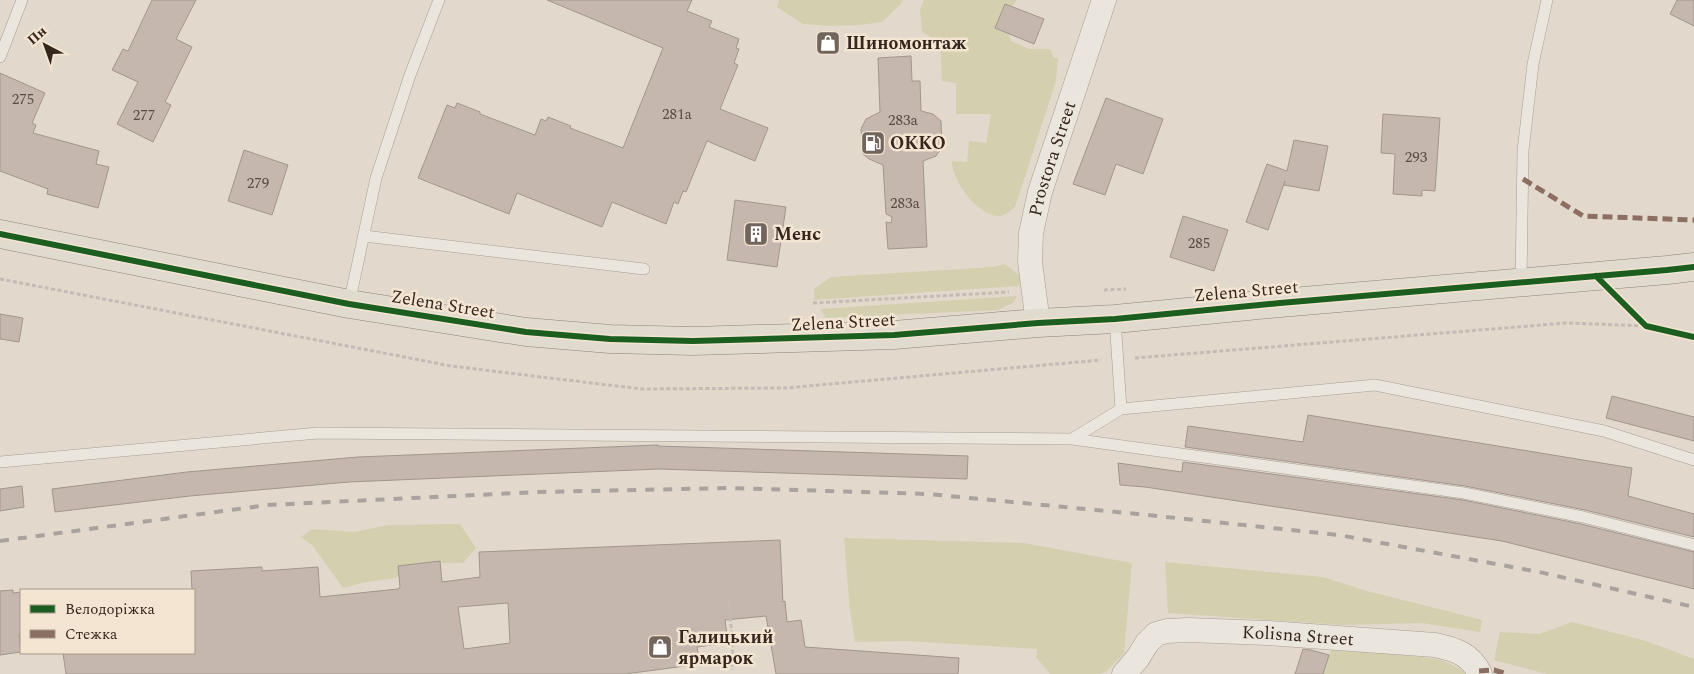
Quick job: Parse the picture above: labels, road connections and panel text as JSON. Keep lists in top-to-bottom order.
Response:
{
  "streets": {
    "main road": ["Zelena Street"],
    "street": ["Prostora Street", "Kolisna Street"]
  },
  "crossings": [
    ["Prostora Street", "Zelena Street"]
  ],
  "places": {
    "shop": ["Шиномонтаж", "Галицький ярмарок"],
    "fuel station": ["OKKO"],
    "building": ["Менс"]
  },
  "house_numbers": [
    "275",
    "281а",
    "277",
    "283а",
    "293",
    "279",
    "283а",
    "285"
  ],
  "legend": ["Велодоріжка", "Стежка"],
  "north": "top left"
}
